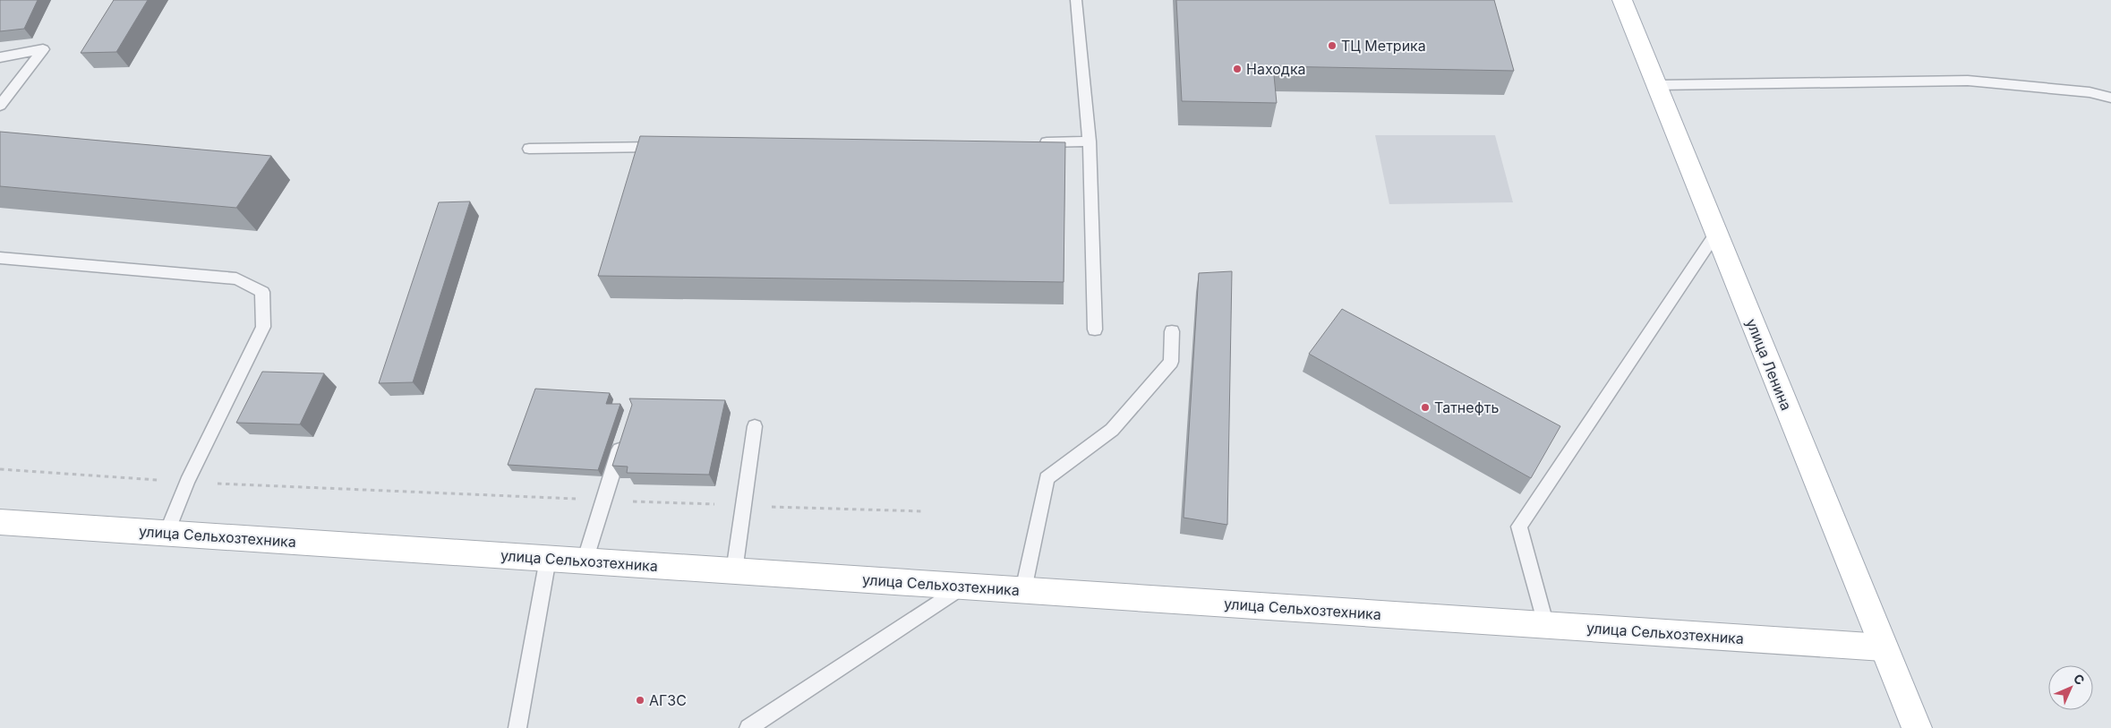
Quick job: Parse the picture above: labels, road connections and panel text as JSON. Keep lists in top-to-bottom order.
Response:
{
  "streets": {
    "street": ["улица Ленина", "улица Сельхозтехника"]
  },
  "crossings": [
    ["улица Ленина", "улица Сельхозтехника"]
  ],
  "places": [
    "ТЦ Метрика",
    "Находка",
    "Татнефть",
    "АГЗС"
  ],
  "north": "top right"
}
